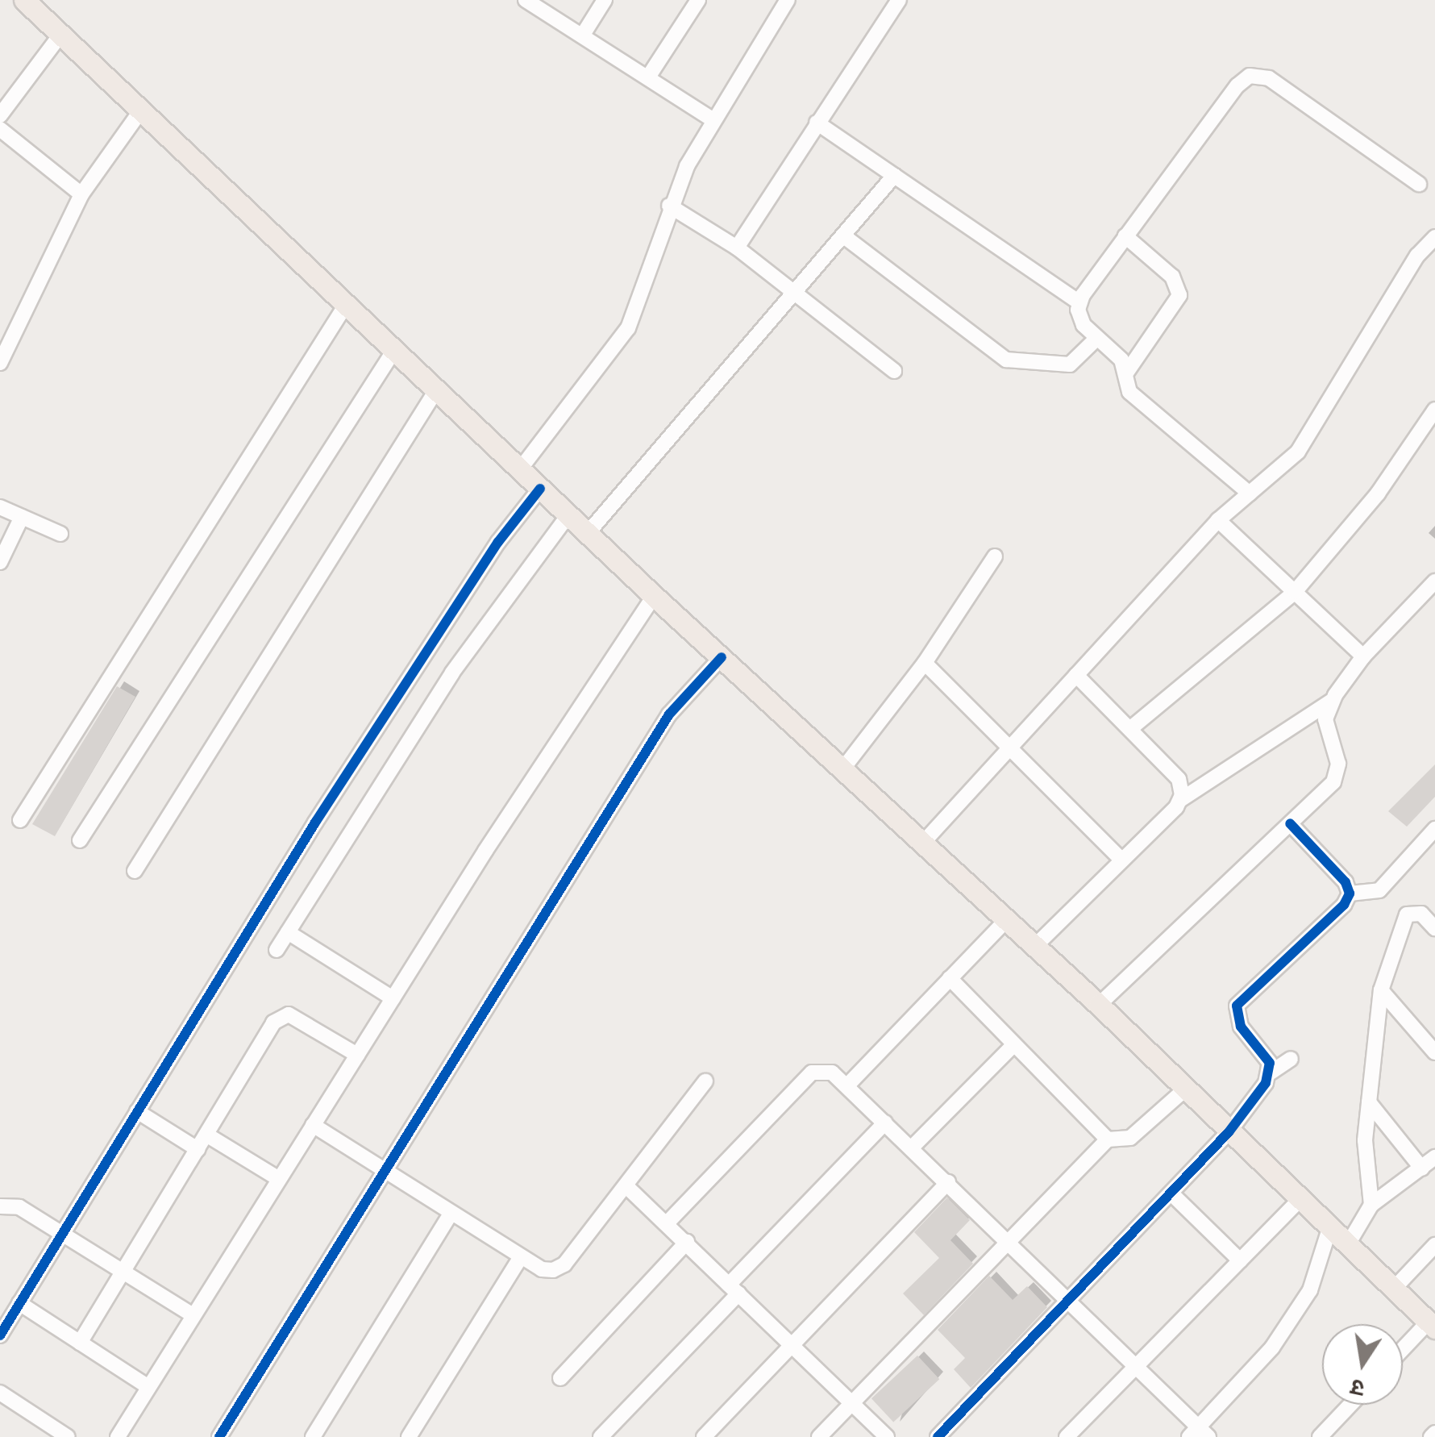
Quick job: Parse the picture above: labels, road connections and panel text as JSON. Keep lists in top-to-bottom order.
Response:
{
  "north": "bottom"
}
